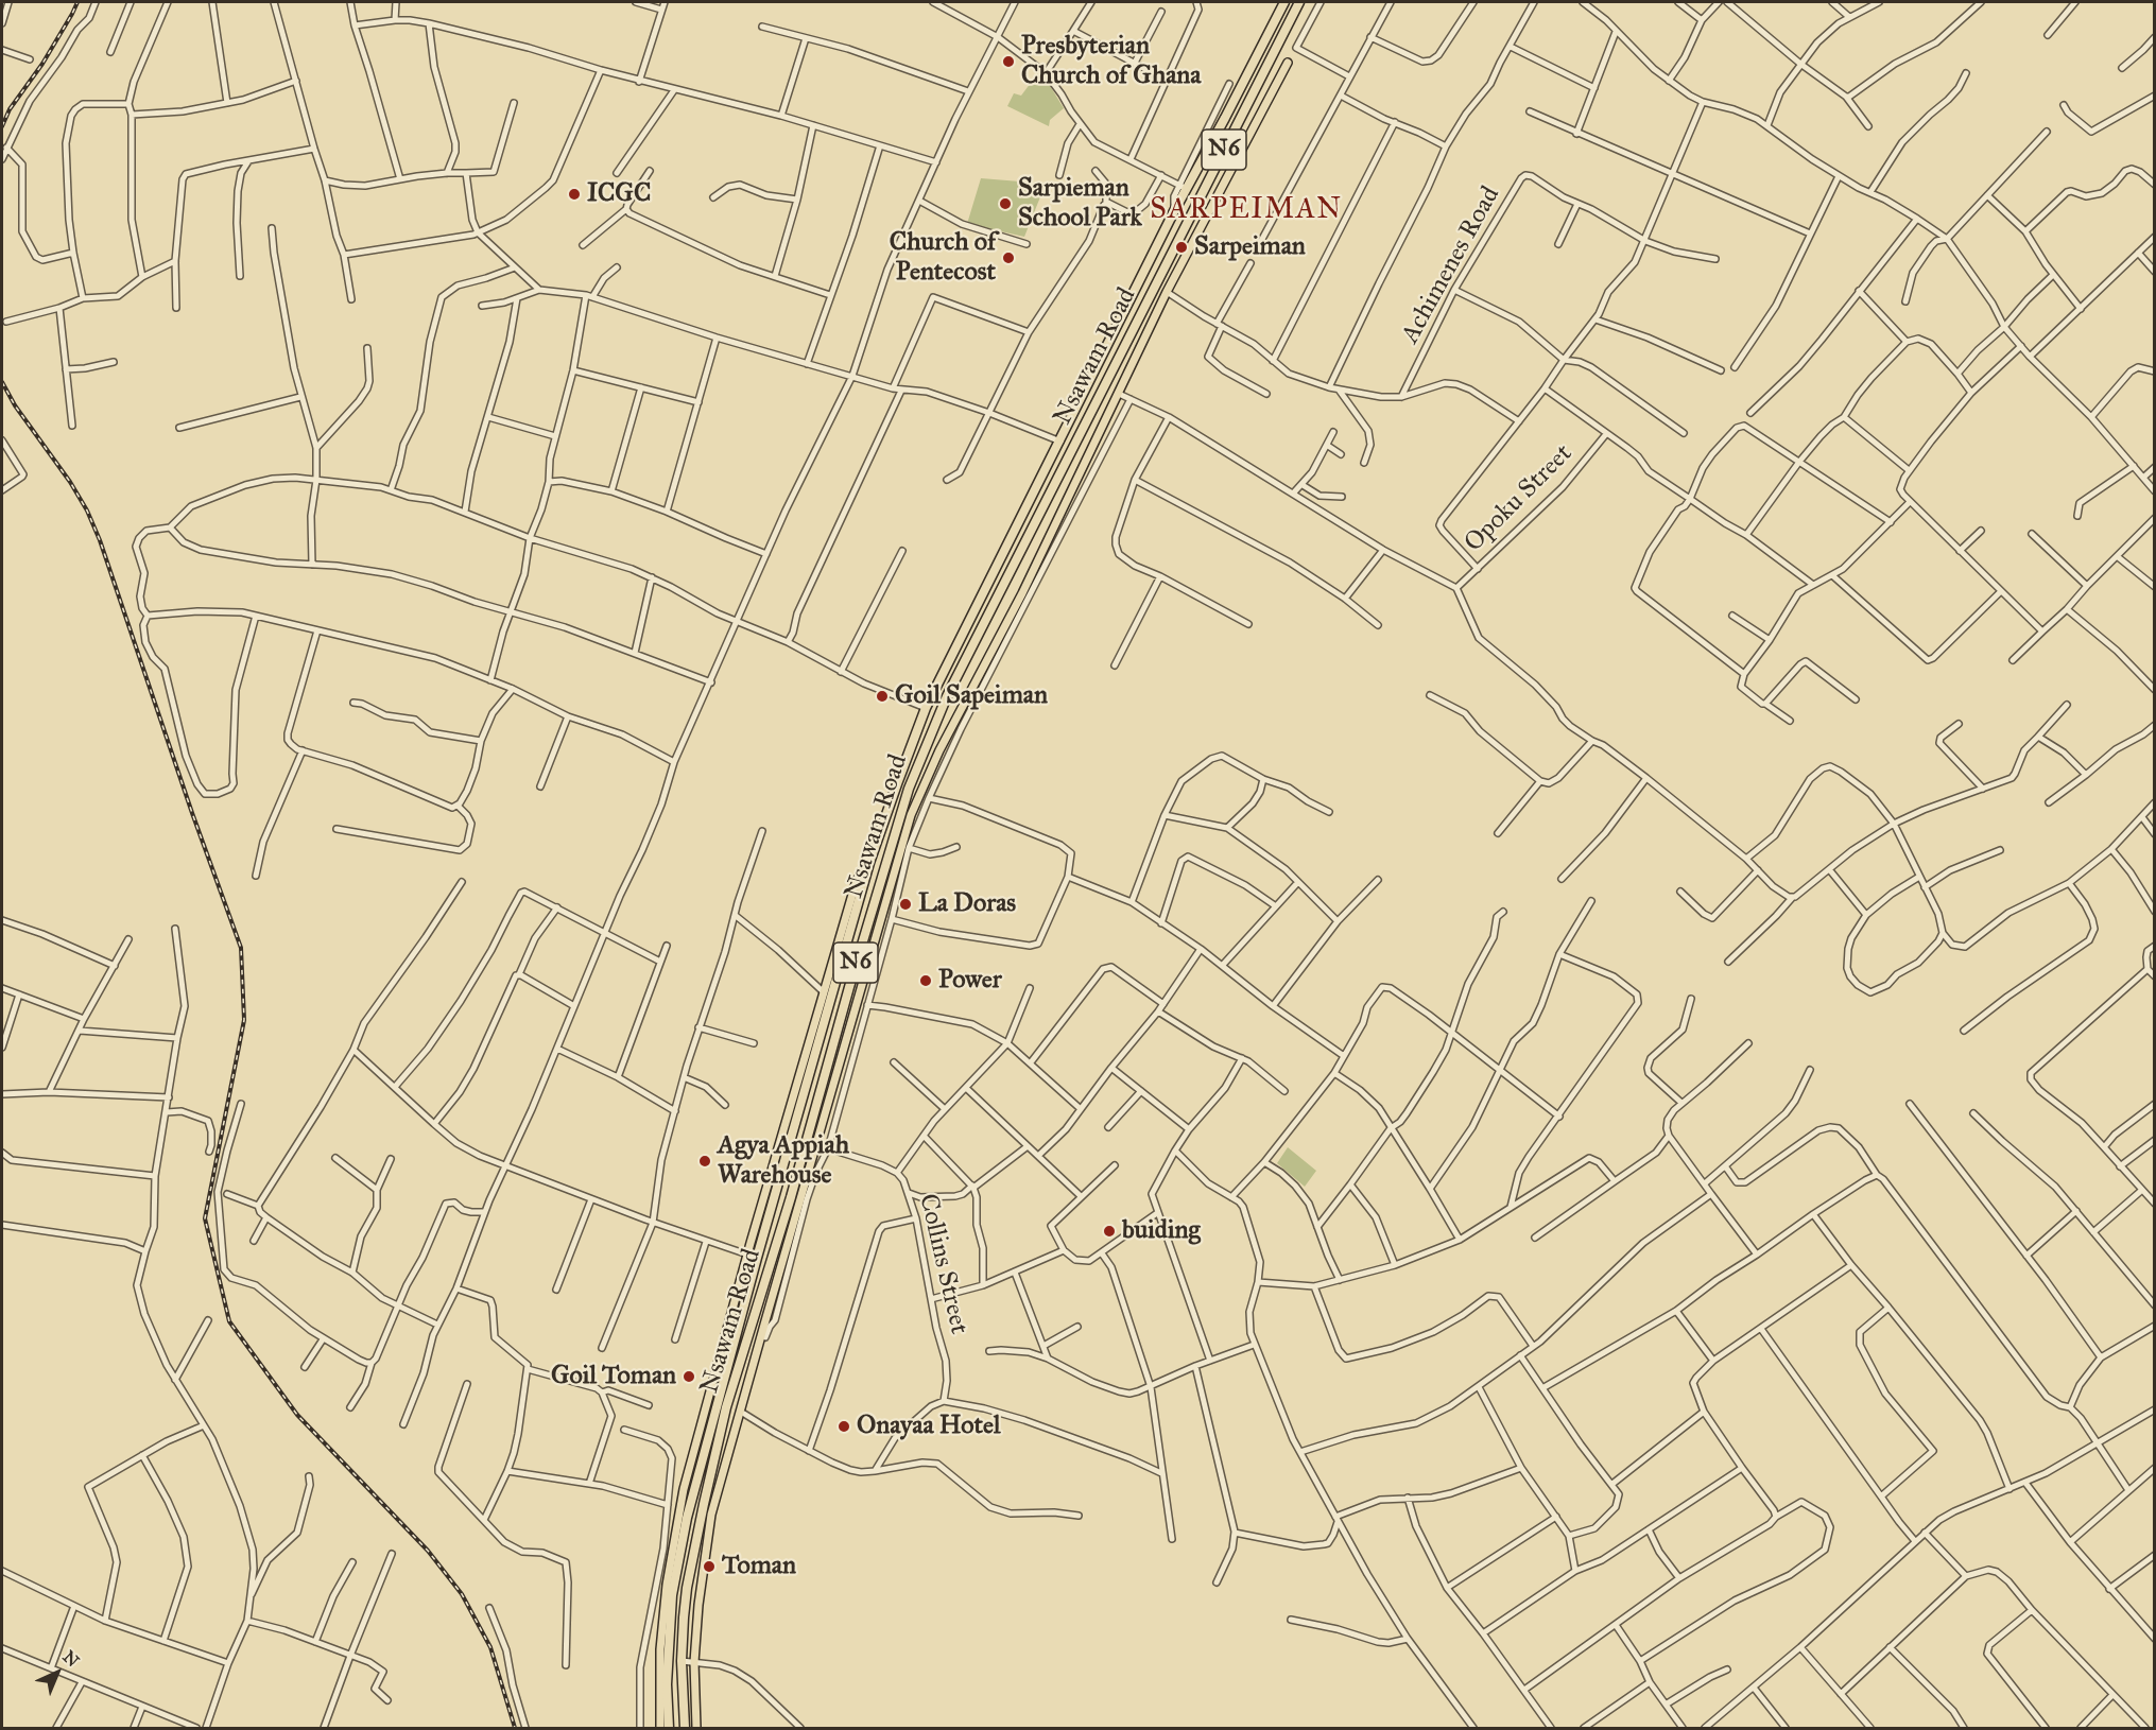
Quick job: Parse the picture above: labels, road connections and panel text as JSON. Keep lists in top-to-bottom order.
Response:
{
  "streets": {
    "highway": ["N6", "Nsawam Road"],
    "street": ["Achimenes Road", "Opoku Street", "Collins Street"]
  },
  "districts": ["SARPEIMAN"],
  "places": [
    "Presbyterian Church of Ghana",
    "ICGC",
    "Sarpieman School Park",
    "Sarpeiman",
    "Church of Pentecost",
    "Goil Sapeiman",
    "La Doras",
    "Power",
    "Agya Appiah Warehouse",
    "buiding",
    "Goil Toman",
    "Onayaa Hotel",
    "Toman"
  ],
  "north": "top right"
}
